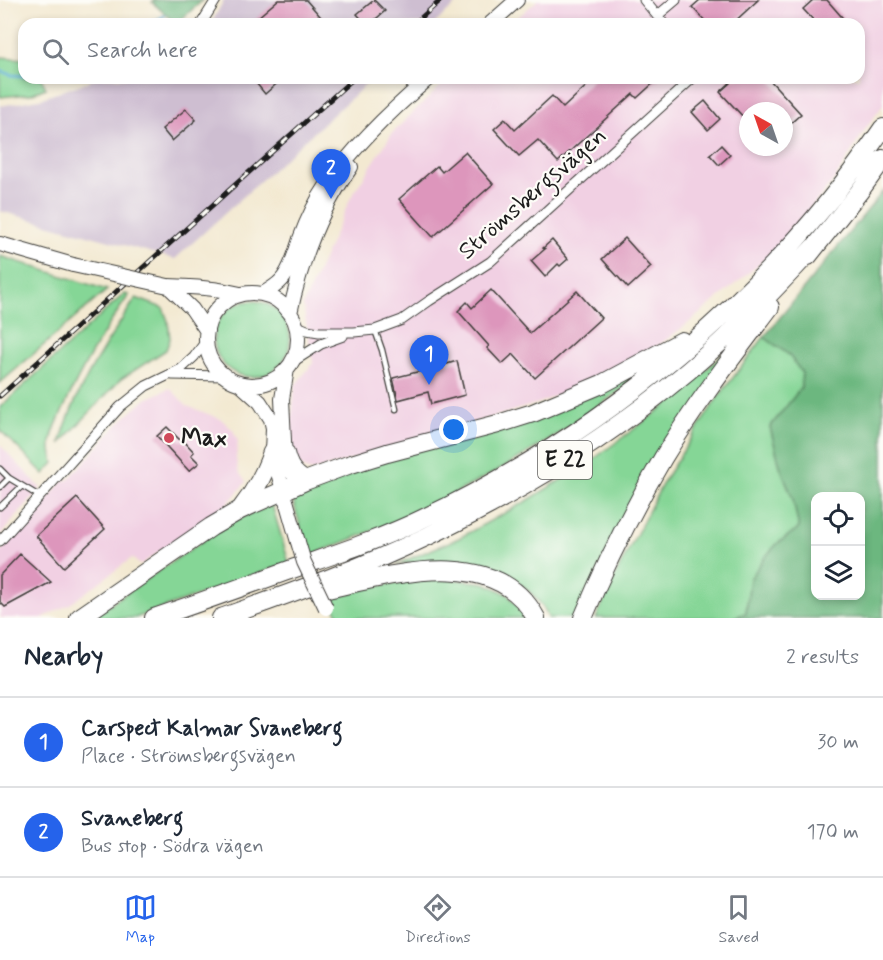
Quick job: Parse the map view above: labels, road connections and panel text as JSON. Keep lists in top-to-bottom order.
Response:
{
  "streets": {
    "highway": ["E 22"],
    "street": ["Strömsbergsvägen"]
  },
  "places": ["Max"],
  "north": "top left",
  "page": {
    "search": "Search here",
    "pins": ["2", "1"],
    "heading": ["Nearby", "2 results"],
    "list": [
      {
        "mark": "1",
        "name": "Carspect Kalmar Svaneberg",
        "note": "Place · Strömsbergsvägen",
        "value": "30 m"
      },
      {
        "mark": "2",
        "name": "Svaneberg",
        "note": "Bus stop · Södra vägen",
        "value": "170 m"
      }
    ],
    "nav": ["Map", "Directions", "Saved"]
  }
}
